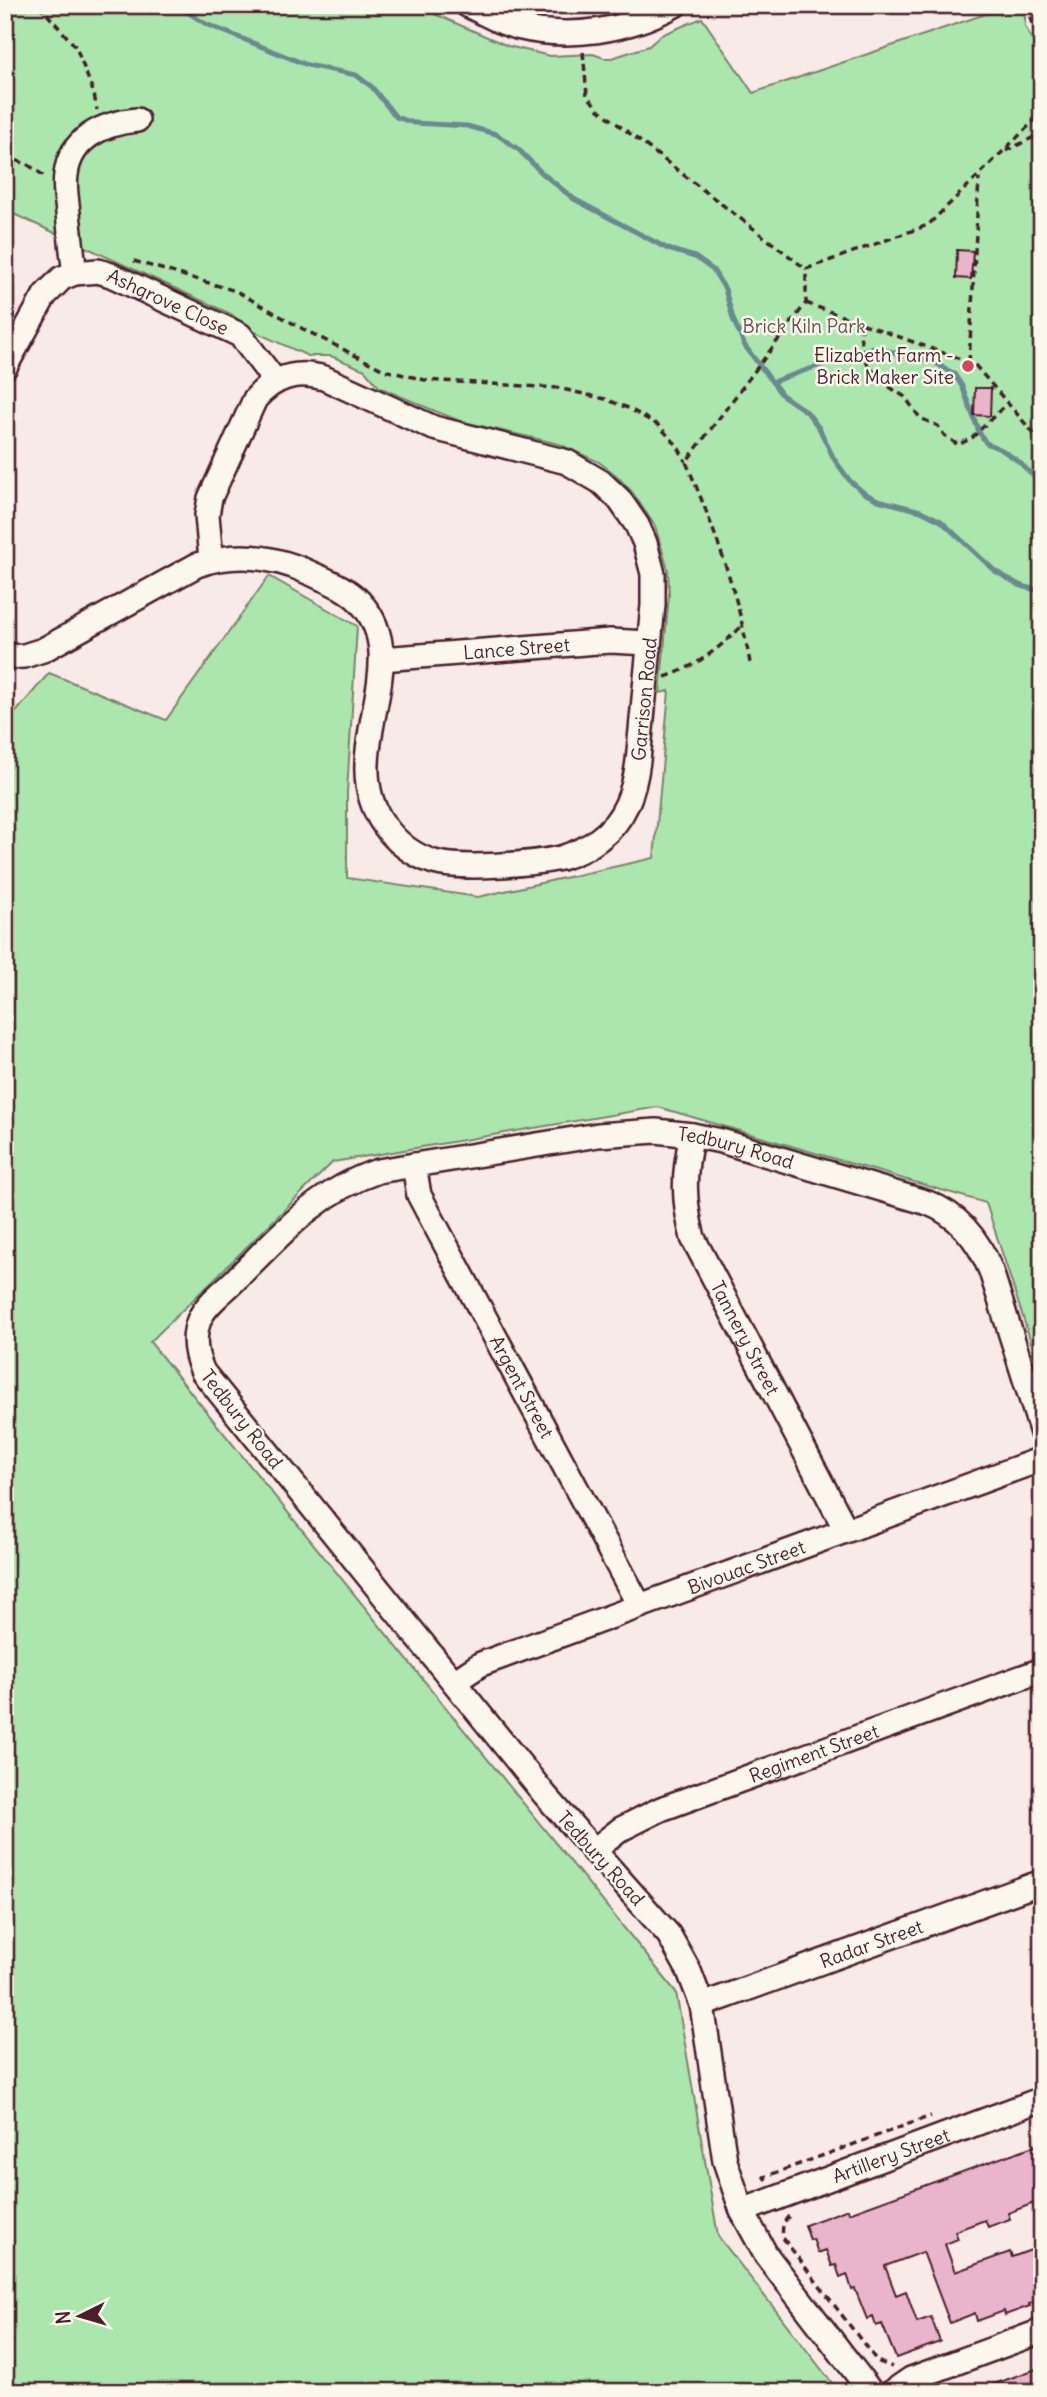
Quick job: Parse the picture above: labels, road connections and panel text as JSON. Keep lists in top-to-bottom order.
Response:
{
  "streets": {
    "street": [
      "Ashgrove Close",
      "Lance Street",
      "Garrison Road",
      "Tedbury Road",
      "Tannery Street",
      "Argent Street",
      "Bivouac Street",
      "Regiment Street",
      "Radar Street",
      "Artillery Street"
    ]
  },
  "crossings": [
    ["Ashgrove Close", "Garrison Road"],
    ["Lance Street", "Garrison Road"],
    ["Tedbury Road", "Tannery Street"],
    ["Tedbury Road", "Argent Street"],
    ["Tedbury Road", "Bivouac Street"],
    ["Tedbury Road", "Regiment Street"],
    ["Tedbury Road", "Radar Street"],
    ["Tedbury Road", "Artillery Street"],
    ["Tannery Street", "Bivouac Street"],
    ["Argent Street", "Bivouac Street"]
  ],
  "parks": ["Brick Kiln Park"],
  "places": ["Elizabeth Farm - Brick Maker Site"],
  "north": "left"
}
